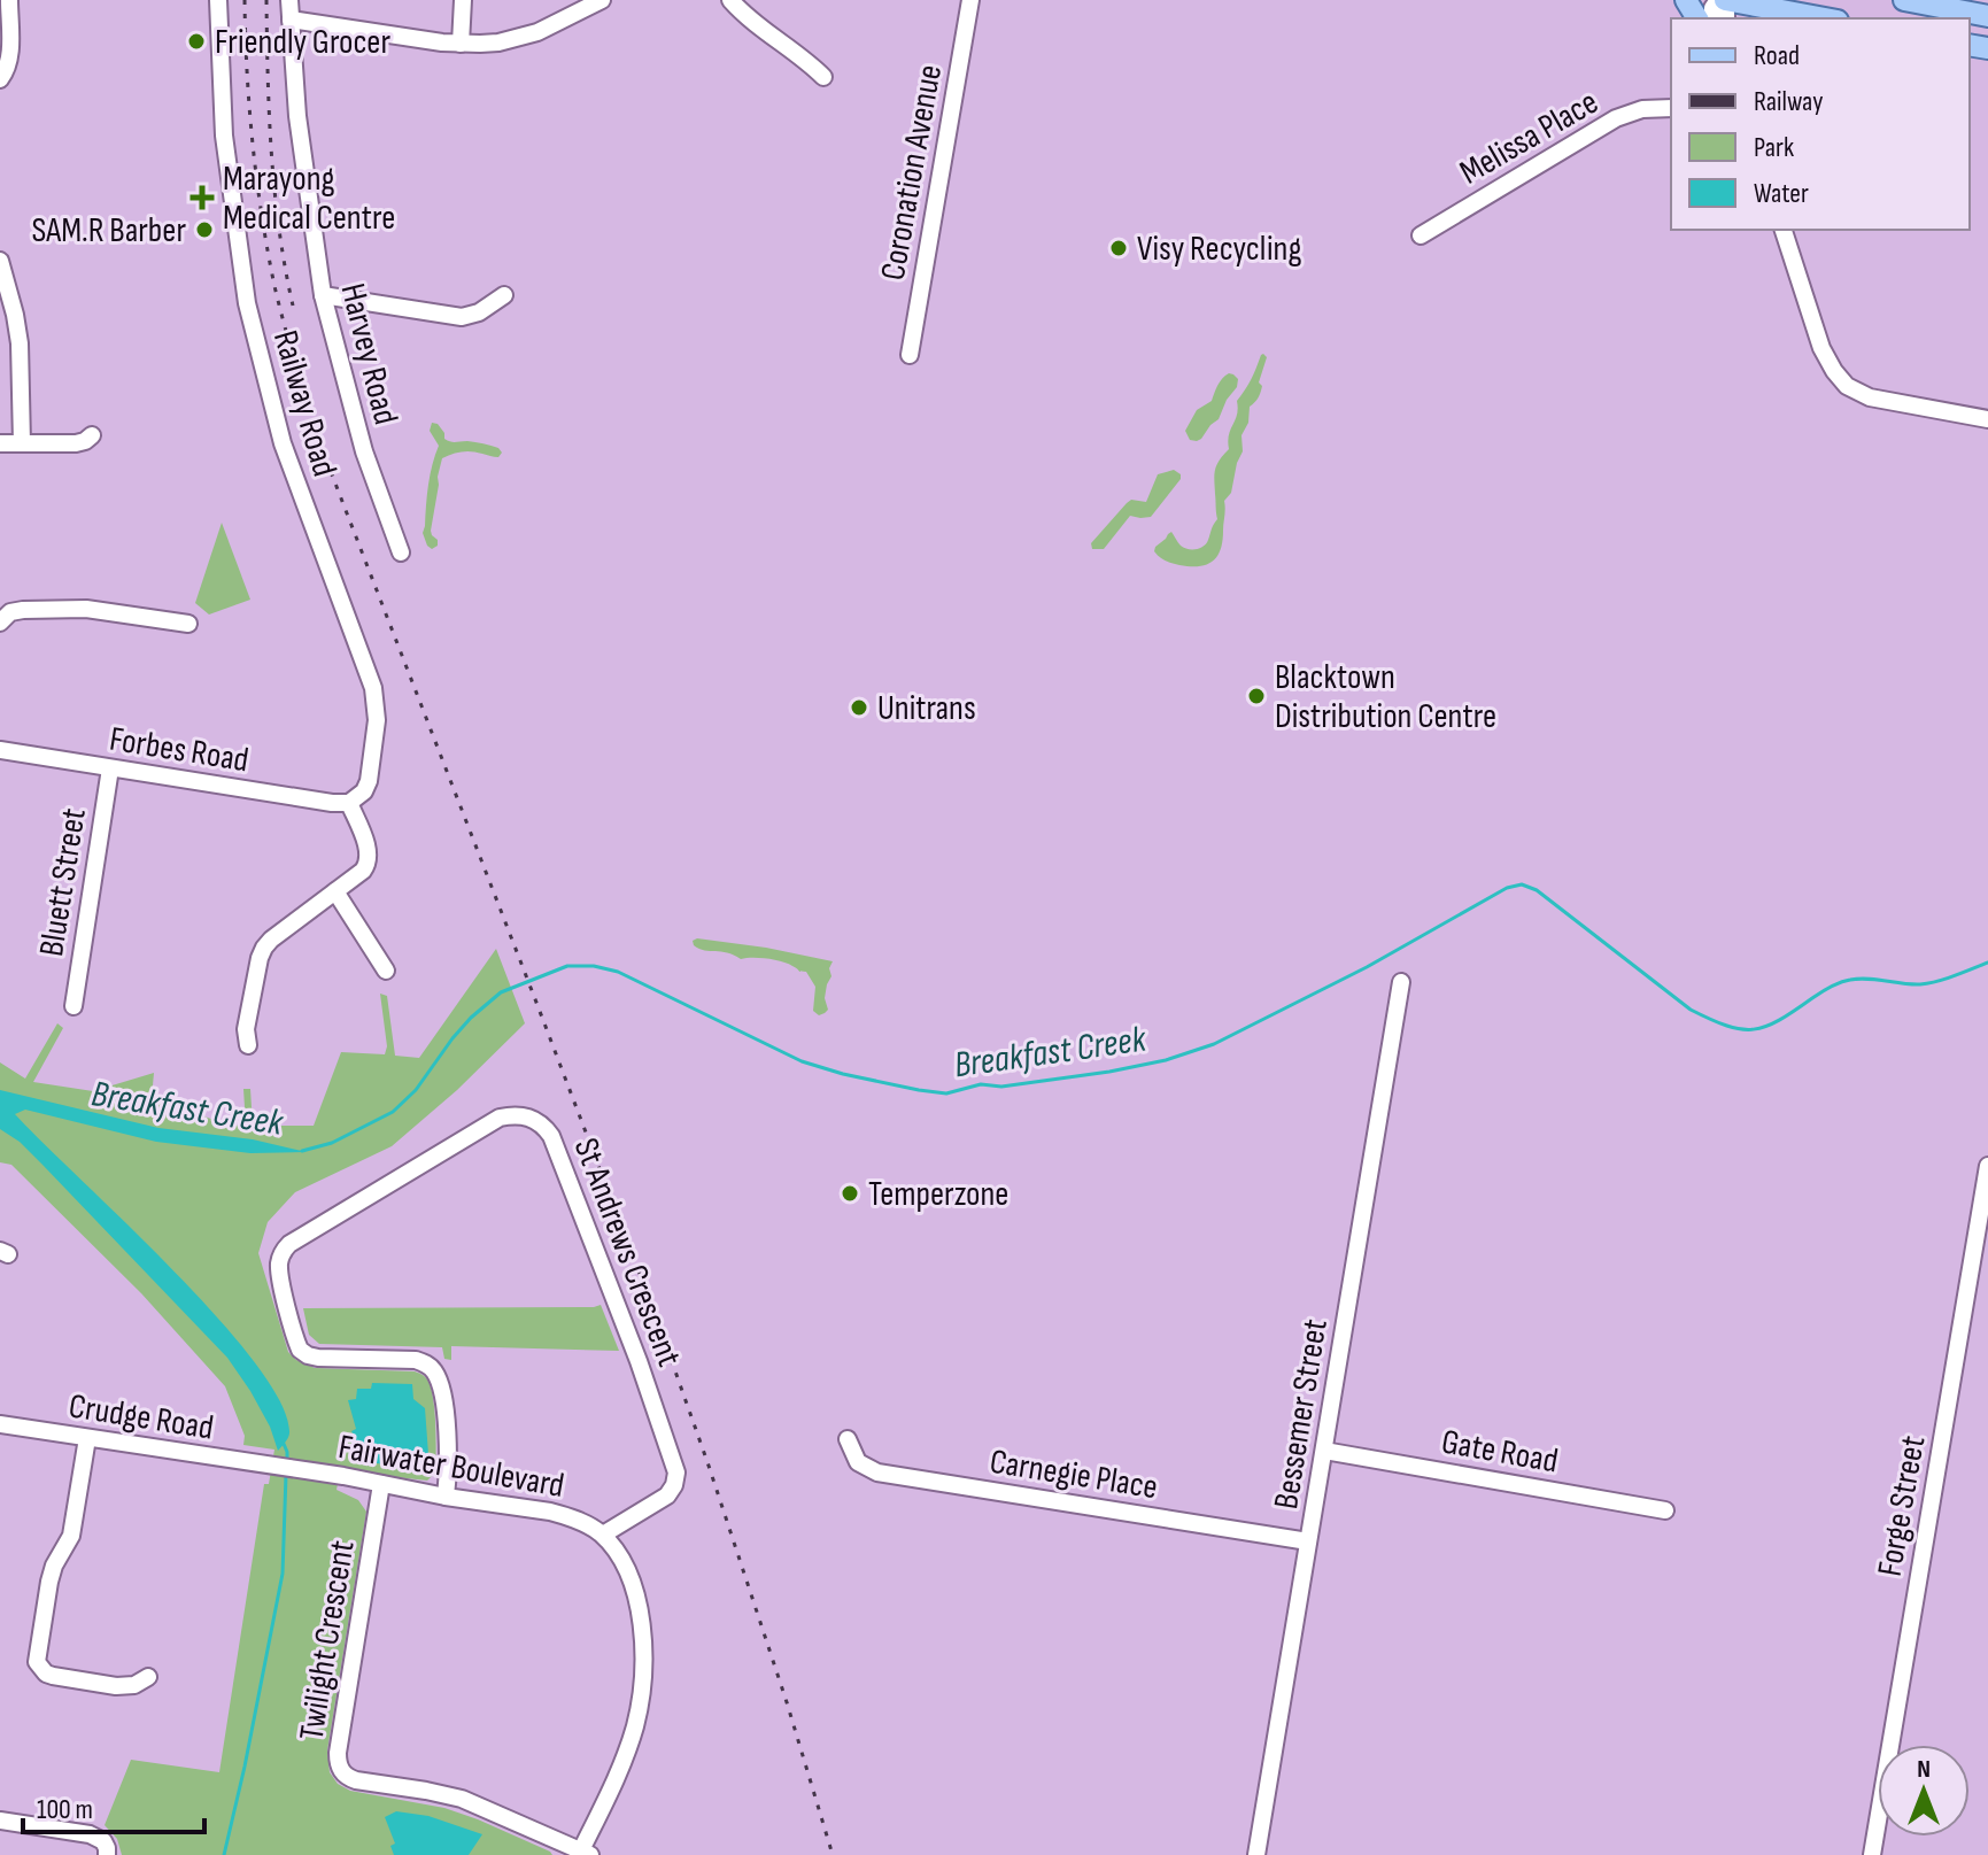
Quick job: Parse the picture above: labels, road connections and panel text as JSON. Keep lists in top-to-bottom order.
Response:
{
  "streets": {
    "street": [
      "Melissa Place",
      "Coronation Avenue",
      "Harvey Road",
      "Railway Road",
      "Forbes Road",
      "Bluett Street",
      "St Andrews Crescent",
      "Bessemer Street",
      "Crudge Road",
      "Gate Road",
      "Fairwater Boulevard",
      "Carnegie Place",
      "Forge Street",
      "Twilight Crescent"
    ]
  },
  "crossings": [
    ["Railway Road", "Forbes Road"],
    ["Forbes Road", "Bluett Street"],
    ["St Andrews Crescent", "Fairwater Boulevard"],
    ["Bessemer Street", "Gate Road"],
    ["Bessemer Street", "Carnegie Place"],
    ["Crudge Road", "Fairwater Boulevard"],
    ["Fairwater Boulevard", "Twilight Crescent"]
  ],
  "water": ["Breakfast Creek"],
  "places": {
    "other": [
      "Friendly Grocer",
      "SAM.R Barber",
      "Visy Recycling",
      "Blacktown Distribution Centre",
      "Unitrans",
      "Temperzone"
    ],
    "health": ["Marayong Medical Centre"]
  },
  "legend": [
    "Road",
    "Railway",
    "Park",
    "Water"
  ],
  "scale_bar": "100 m",
  "north": "top"
}
